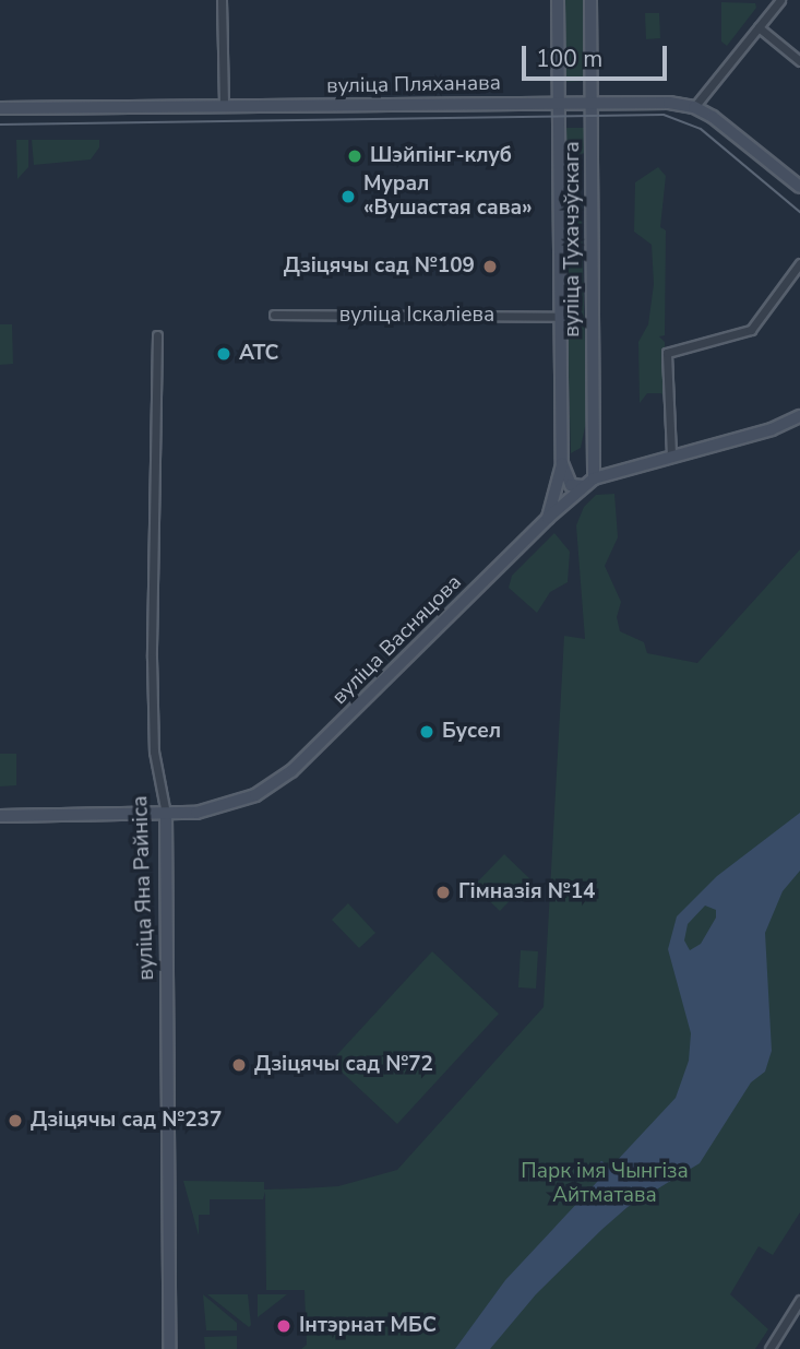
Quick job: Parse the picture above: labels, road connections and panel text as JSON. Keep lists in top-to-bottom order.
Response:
{
  "streets": {
    "street": [
      "вуліца Пляханава",
      "вуліца Тухачэўскага",
      "вуліца Іскаліева",
      "вуліца Васняцова",
      "вуліца Яна Райніса"
    ]
  },
  "crossings": [
    ["вуліца Пляханава", "вуліца Тухачэўскага"],
    ["вуліца Тухачэўскага", "вуліца Іскаліева"],
    ["вуліца Тухачэўскага", "вуліца Васняцова"],
    ["вуліца Васняцова", "вуліца Яна Райніса"]
  ],
  "parks": ["Парк імя Чынгіза Айтматава"],
  "places": [
    "Шэйпінг-клуб",
    "Мурал «Вушастая сава»",
    "Дзіцячы сад №109",
    "АТС",
    "Бусел",
    "Гімназія №14",
    "Дзіцячы сад №72",
    "Дзіцячы сад №237",
    "Інтэрнат МБС"
  ],
  "scale_bar": "100 m"
}
